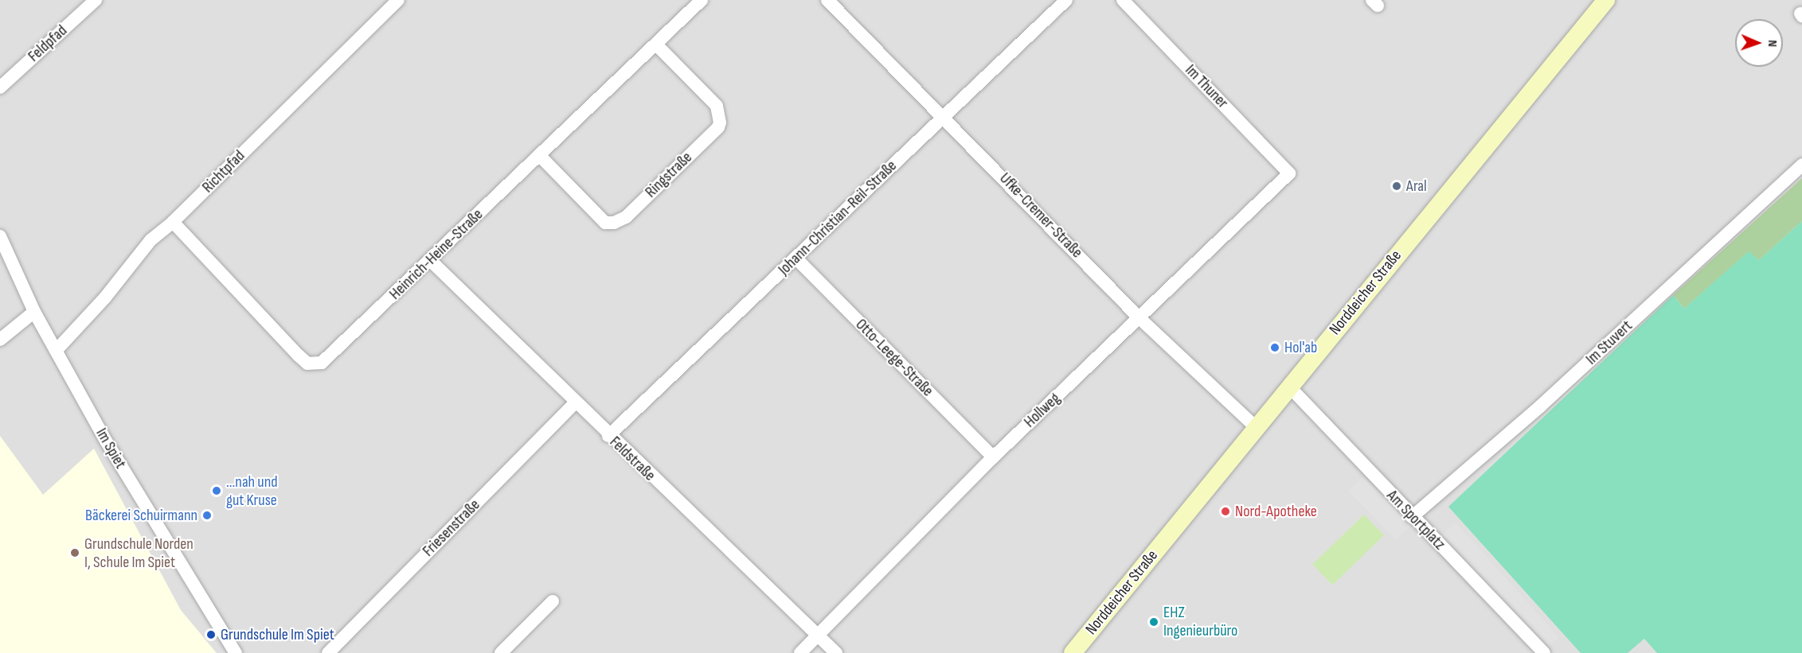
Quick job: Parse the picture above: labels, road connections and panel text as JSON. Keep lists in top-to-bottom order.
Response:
{
  "streets": {
    "main road": ["Norddeicher Straße"],
    "street": [
      "Feldpfad",
      "Im Thuner",
      "Richtpfad",
      "Ringstraße",
      "Ufke-Cremer-Straße",
      "Johann-Christian-Reil-Straße",
      "Heinrich-Heine-Straße",
      "Im Stuvert",
      "Otto-Leege-Straße",
      "Hollweg",
      "Im Spiet",
      "Feldstraße",
      "Am Sportplatz",
      "Friesenstraße"
    ]
  },
  "crossings": [
    ["Im Thuner", "Hollweg"],
    ["Richtpfad", "Heinrich-Heine-Straße"],
    ["Richtpfad", "Im Spiet"],
    ["Ringstraße", "Heinrich-Heine-Straße"],
    ["Ufke-Cremer-Straße", "Johann-Christian-Reil-Straße"],
    ["Ufke-Cremer-Straße", "Norddeicher Straße"],
    ["Ufke-Cremer-Straße", "Hollweg"],
    ["Johann-Christian-Reil-Straße", "Otto-Leege-Straße"],
    ["Johann-Christian-Reil-Straße", "Feldstraße"],
    ["Heinrich-Heine-Straße", "Feldstraße"],
    ["Norddeicher Straße", "Am Sportplatz"],
    ["Im Stuvert", "Am Sportplatz"],
    ["Otto-Leege-Straße", "Hollweg"],
    ["Hollweg", "Feldstraße"],
    ["Feldstraße", "Friesenstraße"]
  ],
  "places": [
    "Aral",
    "Hol'ab",
    "...nah und gut Kruse",
    "Nord-Apotheke",
    "Bäckerei Schuirmann",
    "Grundschule Norden I, Schule Im Spiet",
    "EHZ Ingenieurbüro",
    "Grundschule Im Spiet"
  ],
  "north": "right"
}
